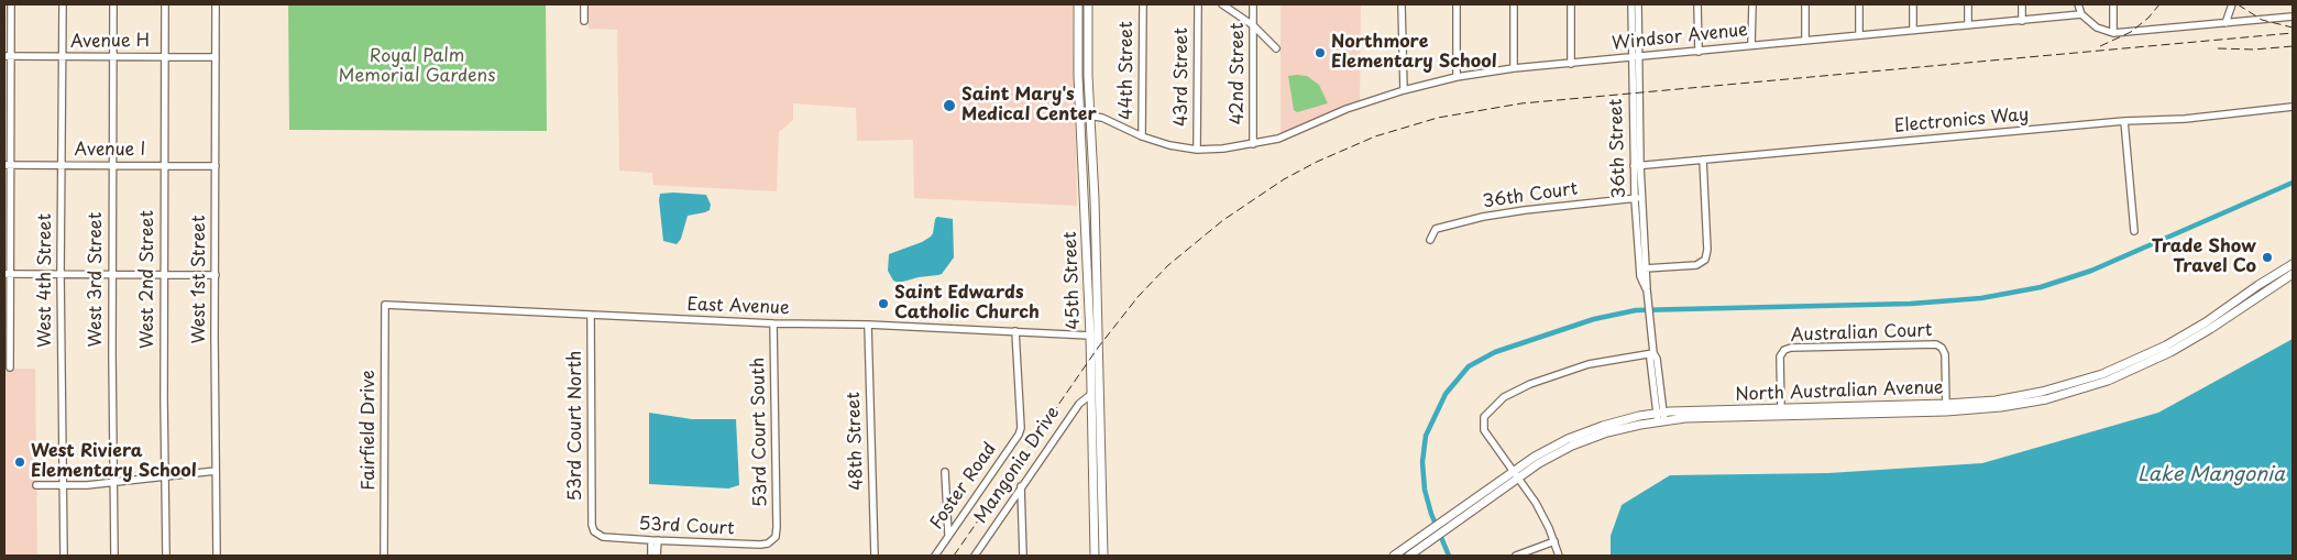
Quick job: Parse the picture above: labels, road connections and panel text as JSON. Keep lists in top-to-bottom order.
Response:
{
  "streets": {
    "main road": ["45th Street", "North Australian Avenue"],
    "street": [
      "Windsor Avenue",
      "Avenue H",
      "44th Street",
      "42nd Street",
      "43rd Street",
      "Electronics Way",
      "36th Street",
      "Avenue I",
      "36th Court",
      "West 3rd Street",
      "West 2nd Street",
      "West 1st Street",
      "West 4th Street",
      "East Avenue",
      "Australian Court",
      "53rd Court North",
      "Fairfield Drive",
      "53rd Court South",
      "48th Street",
      "Mangonia Drive",
      "Foster Road",
      "53rd Court"
    ]
  },
  "crossings": [
    ["Windsor Avenue", "44th Street"],
    ["Windsor Avenue", "42nd Street"],
    ["Windsor Avenue", "43rd Street"],
    ["Windsor Avenue", "36th Street"],
    ["Windsor Avenue", "45th Street"],
    ["Avenue H", "West 3rd Street"],
    ["Avenue H", "West 2nd Street"],
    ["Avenue H", "West 1st Street"],
    ["Avenue H", "West 4th Street"],
    ["Electronics Way", "36th Street"],
    ["36th Street", "36th Court"],
    ["36th Street", "North Australian Avenue"],
    ["Avenue I", "West 3rd Street"],
    ["Avenue I", "West 2nd Street"],
    ["Avenue I", "West 1st Street"],
    ["Avenue I", "West 4th Street"],
    ["45th Street", "East Avenue"],
    ["45th Street", "Mangonia Drive"],
    ["East Avenue", "53rd Court North"],
    ["East Avenue", "Fairfield Drive"],
    ["East Avenue", "53rd Court South"],
    ["East Avenue", "48th Street"],
    ["East Avenue", "Foster Road"],
    ["Australian Court", "North Australian Avenue"],
    ["53rd Court North", "53rd Court"],
    ["53rd Court South", "53rd Court"]
  ],
  "water": ["Lake Mangonia"],
  "parks": ["Royal Palm Memorial Gardens"],
  "places": [
    "Northmore Elementary School",
    "Saint Mary's Medical Center",
    "Trade Show Travel Co",
    "Saint Edwards Catholic Church",
    "West Riviera Elementary School"
  ]
}
